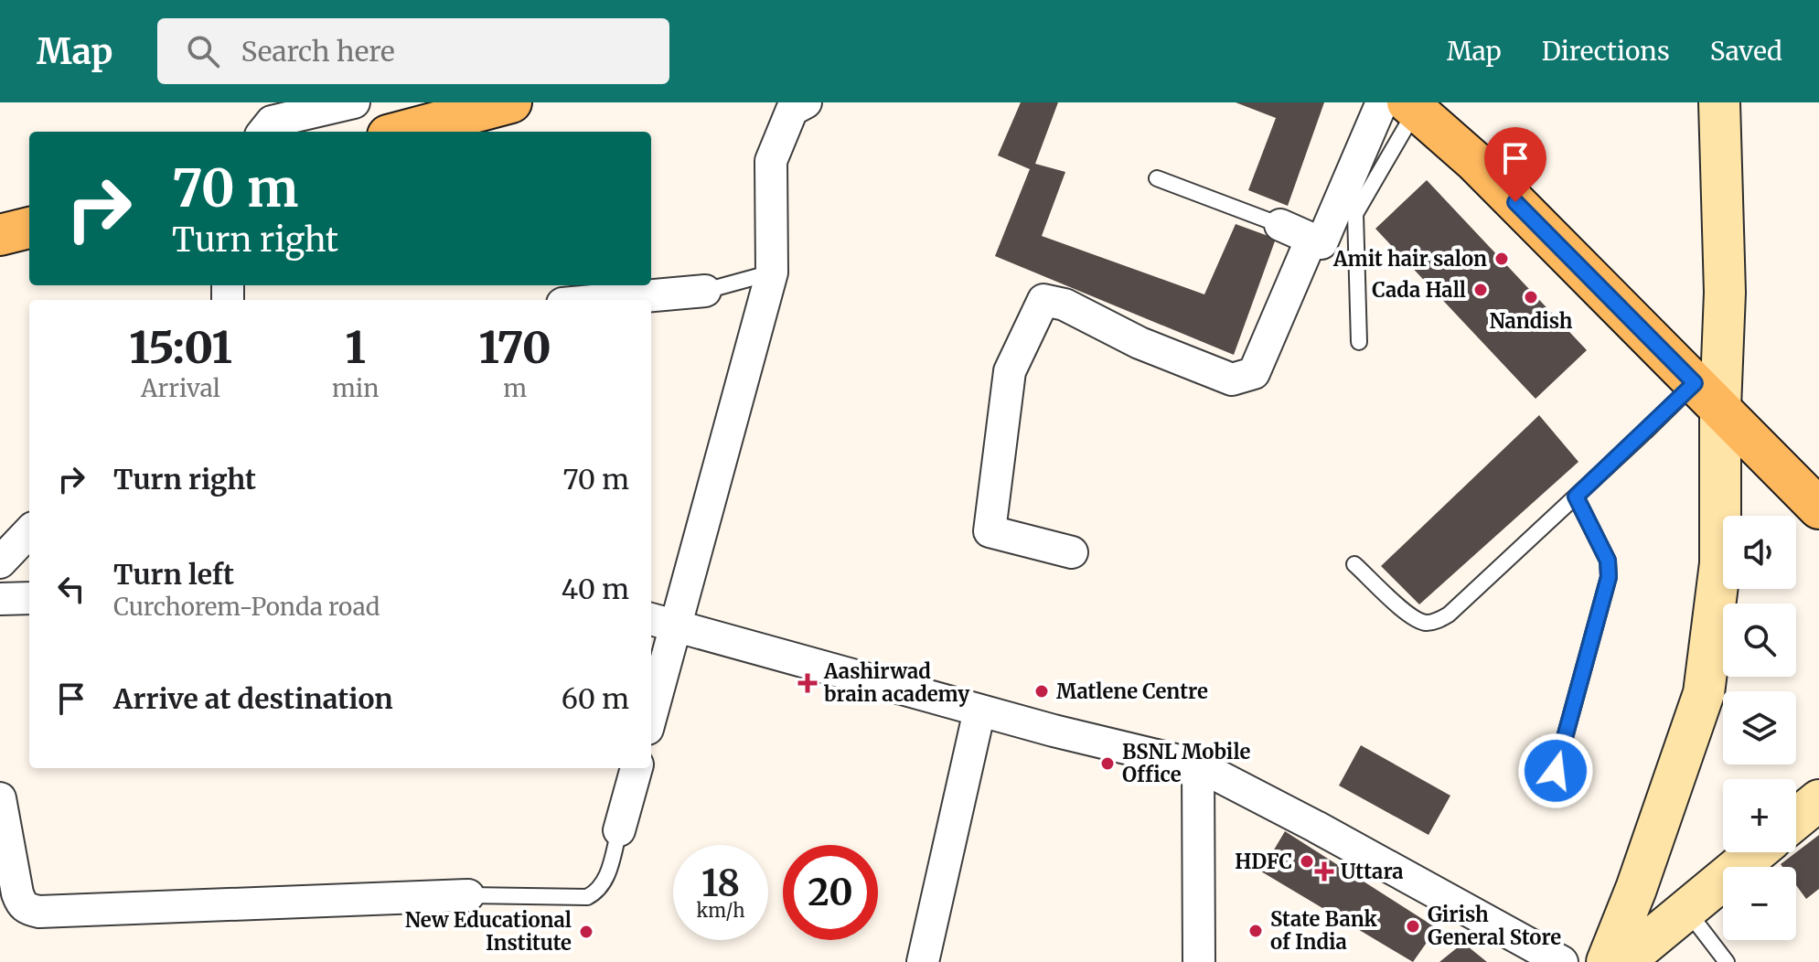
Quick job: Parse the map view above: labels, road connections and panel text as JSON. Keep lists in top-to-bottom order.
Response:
{
  "places": {
    "other": [
      "Amit hair salon",
      "Cada Hall",
      "Nandish",
      "Matlene Centre",
      "BSNL Mobile Office",
      "HDFC",
      "Girish General Store",
      "State Bank of India",
      "New Educational Institute"
    ],
    "health": ["Aashirwad brain academy", "Uttara"]
  },
  "page": {
    "header": "Map",
    "search": "Search here",
    "nav": ["Map", "Directions", "Saved"],
    "turn": ["70 m", "Turn right"],
    "eta": [
      "15:01",
      "Arrival",
      "1",
      "min",
      "170",
      "m"
    ],
    "list": [
      {
        "name": "Turn right",
        "value": "70 m"
      },
      {
        "name": "Turn left",
        "note": "Curchorem-Ponda road",
        "value": "40 m"
      },
      {
        "name": "Arrive at destination",
        "value": "60 m"
      }
    ],
    "map_buttons": ["+", "−"],
    "speed": "18 km/h",
    "limit": "20"
  }
}
